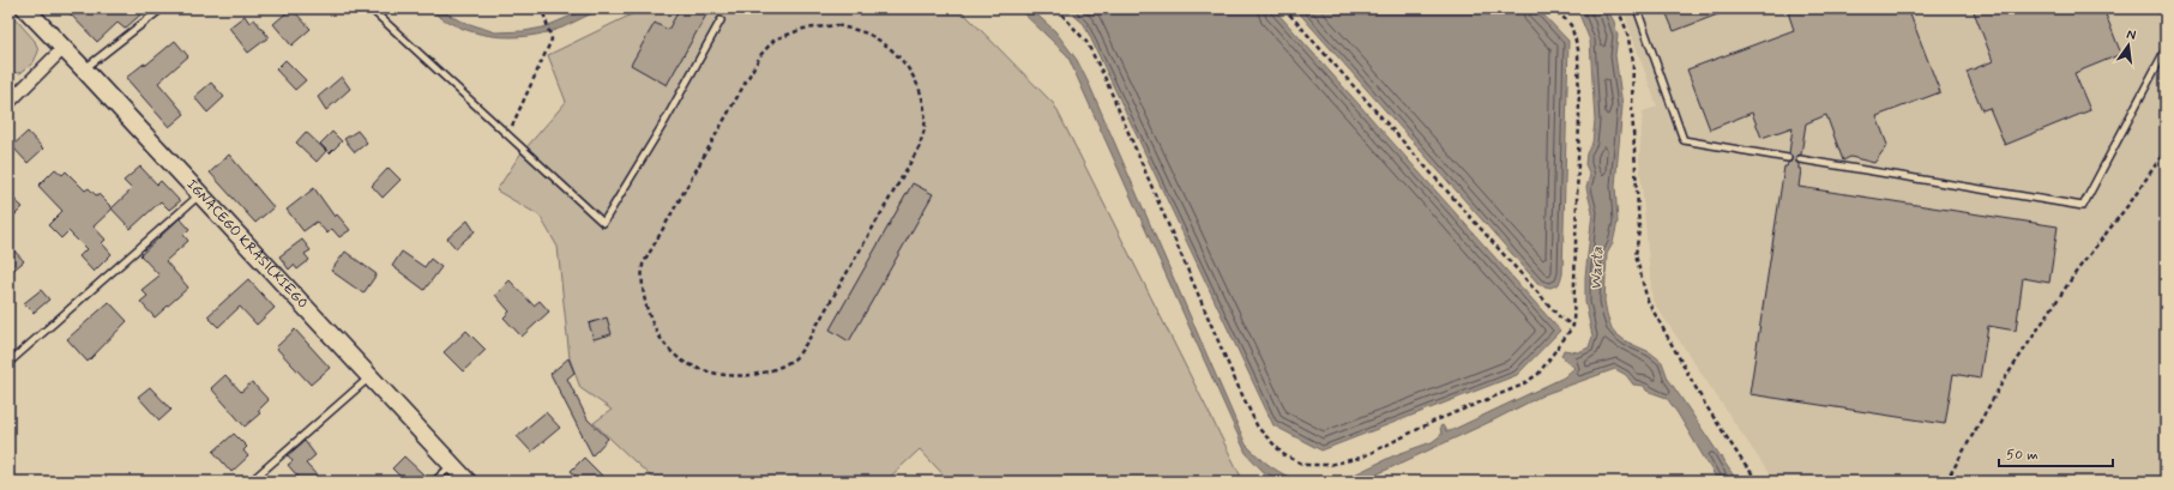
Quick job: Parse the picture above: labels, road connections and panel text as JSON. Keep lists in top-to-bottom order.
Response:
{
  "streets": {
    "street": ["IGNACEGO KRASICKIEGO"]
  },
  "water": ["Warta"],
  "scale_bar": "50 m",
  "north": "top"
}
